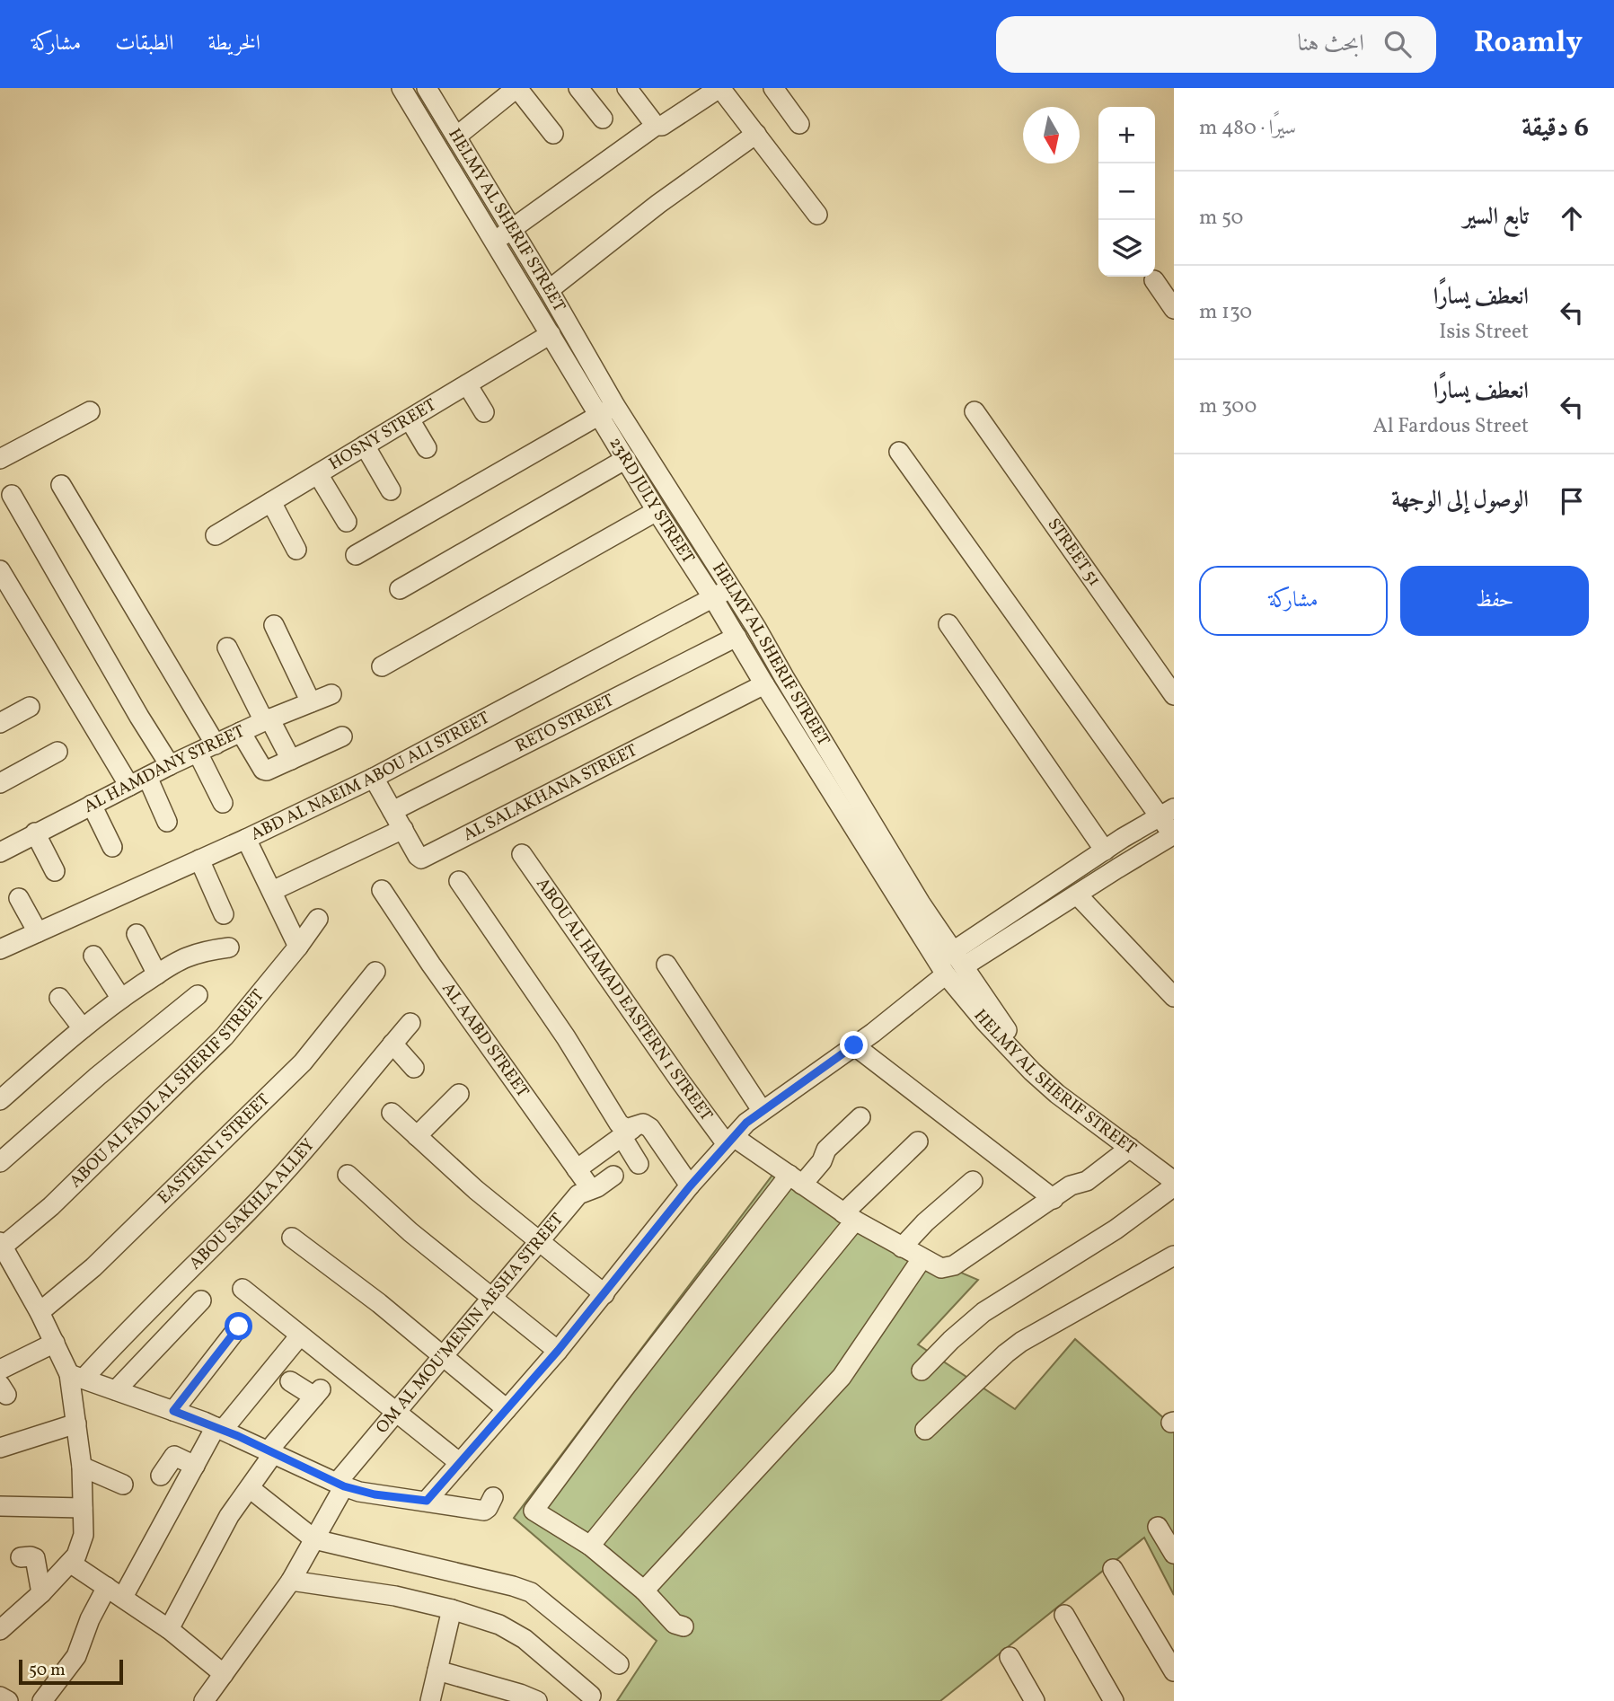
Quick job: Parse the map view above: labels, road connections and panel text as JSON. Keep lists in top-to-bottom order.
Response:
{
  "streets": {
    "street": [
      "HELMY AL SHERIF STREET",
      "HOSNY STREET",
      "23RD JULY STREET",
      "STREET 51",
      "RETO STREET",
      "AL HAMDANY STREET",
      "ABD AL NAEIM ABOU ALI STREET",
      "AL SALAKHANA STREET",
      "ABOU AL HAMAD EASTERN 1 STREET",
      "AL AABD STREET",
      "ABOU AL FADL AL SHERIF STREET",
      "EASTERN 1 STREET",
      "ABOU SAKHLA ALLEY",
      "OM AL MOU'MENIN AESHA STREET"
    ]
  },
  "crossings": [
    ["HELMY AL SHERIF STREET", "23RD JULY STREET"],
    ["HELMY AL SHERIF STREET", "ABD AL NAEIM ABOU ALI STREET"],
    ["HELMY AL SHERIF STREET", "ABOU AL HAMAD EASTERN 1 STREET"],
    ["HOSNY STREET", "23RD JULY STREET"],
    ["23RD JULY STREET", "RETO STREET"],
    ["23RD JULY STREET", "ABD AL NAEIM ABOU ALI STREET"],
    ["23RD JULY STREET", "AL SALAKHANA STREET"],
    ["RETO STREET", "AL SALAKHANA STREET"],
    ["ABD AL NAEIM ABOU ALI STREET", "AL SALAKHANA STREET"],
    ["AL AABD STREET", "OM AL MOU'MENIN AESHA STREET"]
  ],
  "scale_bar": "50 m",
  "north": "bottom",
  "page": {
    "header": "Roamly",
    "search": "ابحث هنا",
    "nav": ["الخريطة", "الطبقات", "مشاركة"],
    "heading": ["6 دقيقة", "سيرًا · 480 m"],
    "map_buttons": ["+", "−"],
    "list": [
      ["تابع السير", "50 m"],
      ["انعطف يسارًا", "Isis Street", "130 m"],
      ["انعطف يسارًا", "Al Fardous Street", "300 m"],
      "الوصول إلى الوجهة"
    ],
    "buttons": ["حفظ", "مشاركة"],
    "scale": "50 m"
  }
}
